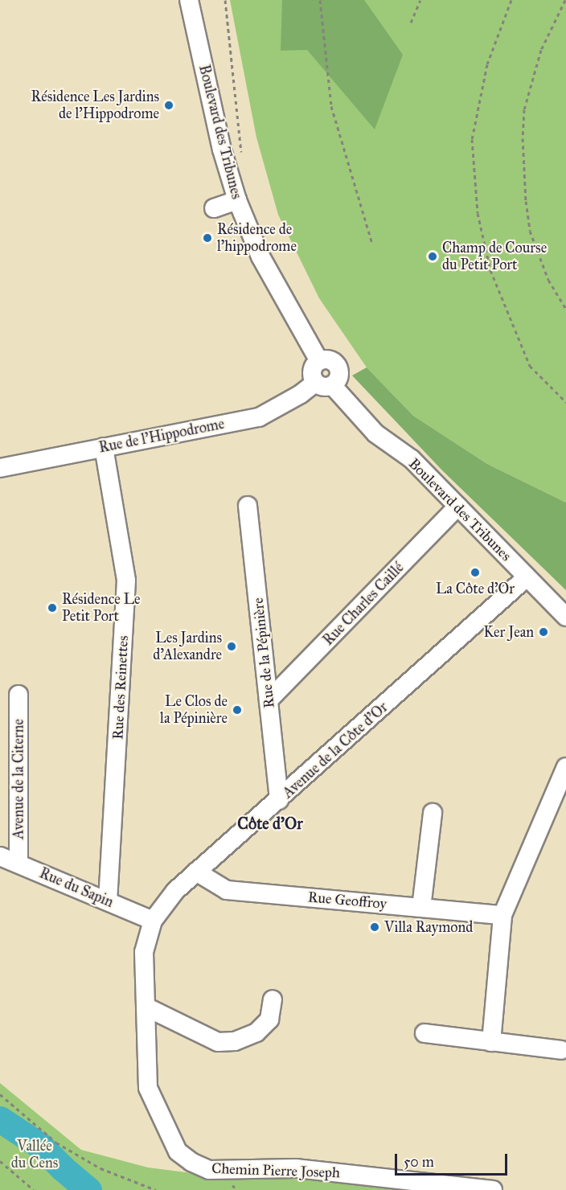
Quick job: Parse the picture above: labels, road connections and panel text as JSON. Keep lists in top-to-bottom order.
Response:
{
  "streets": {
    "street": [
      "Boulevard des Tribunes",
      "Rue de l'Hippodrome",
      "Rue Charles Caillé",
      "Rue de la Pépinière",
      "Rue des Reinettes",
      "Avenue de la Côte d'Or",
      "Avenue de la Citerne",
      "Rue du Sapin",
      "Rue Geoffroy",
      "Chemin Pierre Joseph"
    ]
  },
  "crossings": [
    ["Boulevard des Tribunes", "Rue de l'Hippodrome"],
    ["Boulevard des Tribunes", "Rue Charles Caillé"],
    ["Boulevard des Tribunes", "Avenue de la Côte d'Or"],
    ["Rue de l'Hippodrome", "Rue des Reinettes"],
    ["Rue Charles Caillé", "Rue de la Pépinière"],
    ["Rue de la Pépinière", "Avenue de la Côte d'Or"],
    ["Rue des Reinettes", "Rue du Sapin"],
    ["Avenue de la Côte d'Or", "Rue du Sapin"],
    ["Avenue de la Côte d'Or", "Rue Geoffroy"],
    ["Avenue de la Côte d'Or", "Chemin Pierre Joseph"],
    ["Avenue de la Citerne", "Rue du Sapin"]
  ],
  "districts": ["Côte d'Or"],
  "parks": ["Vallée du Cens"],
  "places": [
    "Résidence Les Jardins de l'Hippodrome",
    "Résidence de l'hippodrome",
    "Champ de Course du Petit Port",
    "La Côte d'Or",
    "Résidence Le Petit Port",
    "Ker Jean",
    "Les Jardins d'Alexandre",
    "Le Clos de la Pépinière",
    "Villa Raymond"
  ],
  "scale_bar": "50 m"
}
